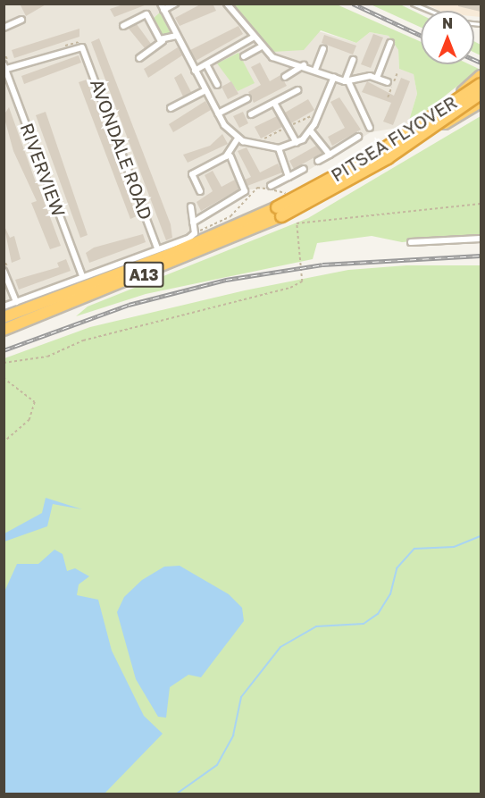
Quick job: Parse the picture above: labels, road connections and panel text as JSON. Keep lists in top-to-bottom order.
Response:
{
  "streets": {
    "highway": ["PITSEA FLYOVER", "A13"],
    "street": ["AVONDALE ROAD", "RIVERVIEW"]
  },
  "crossings": [
    ["PITSEA FLYOVER", "A13"]
  ],
  "north": "top"
}
